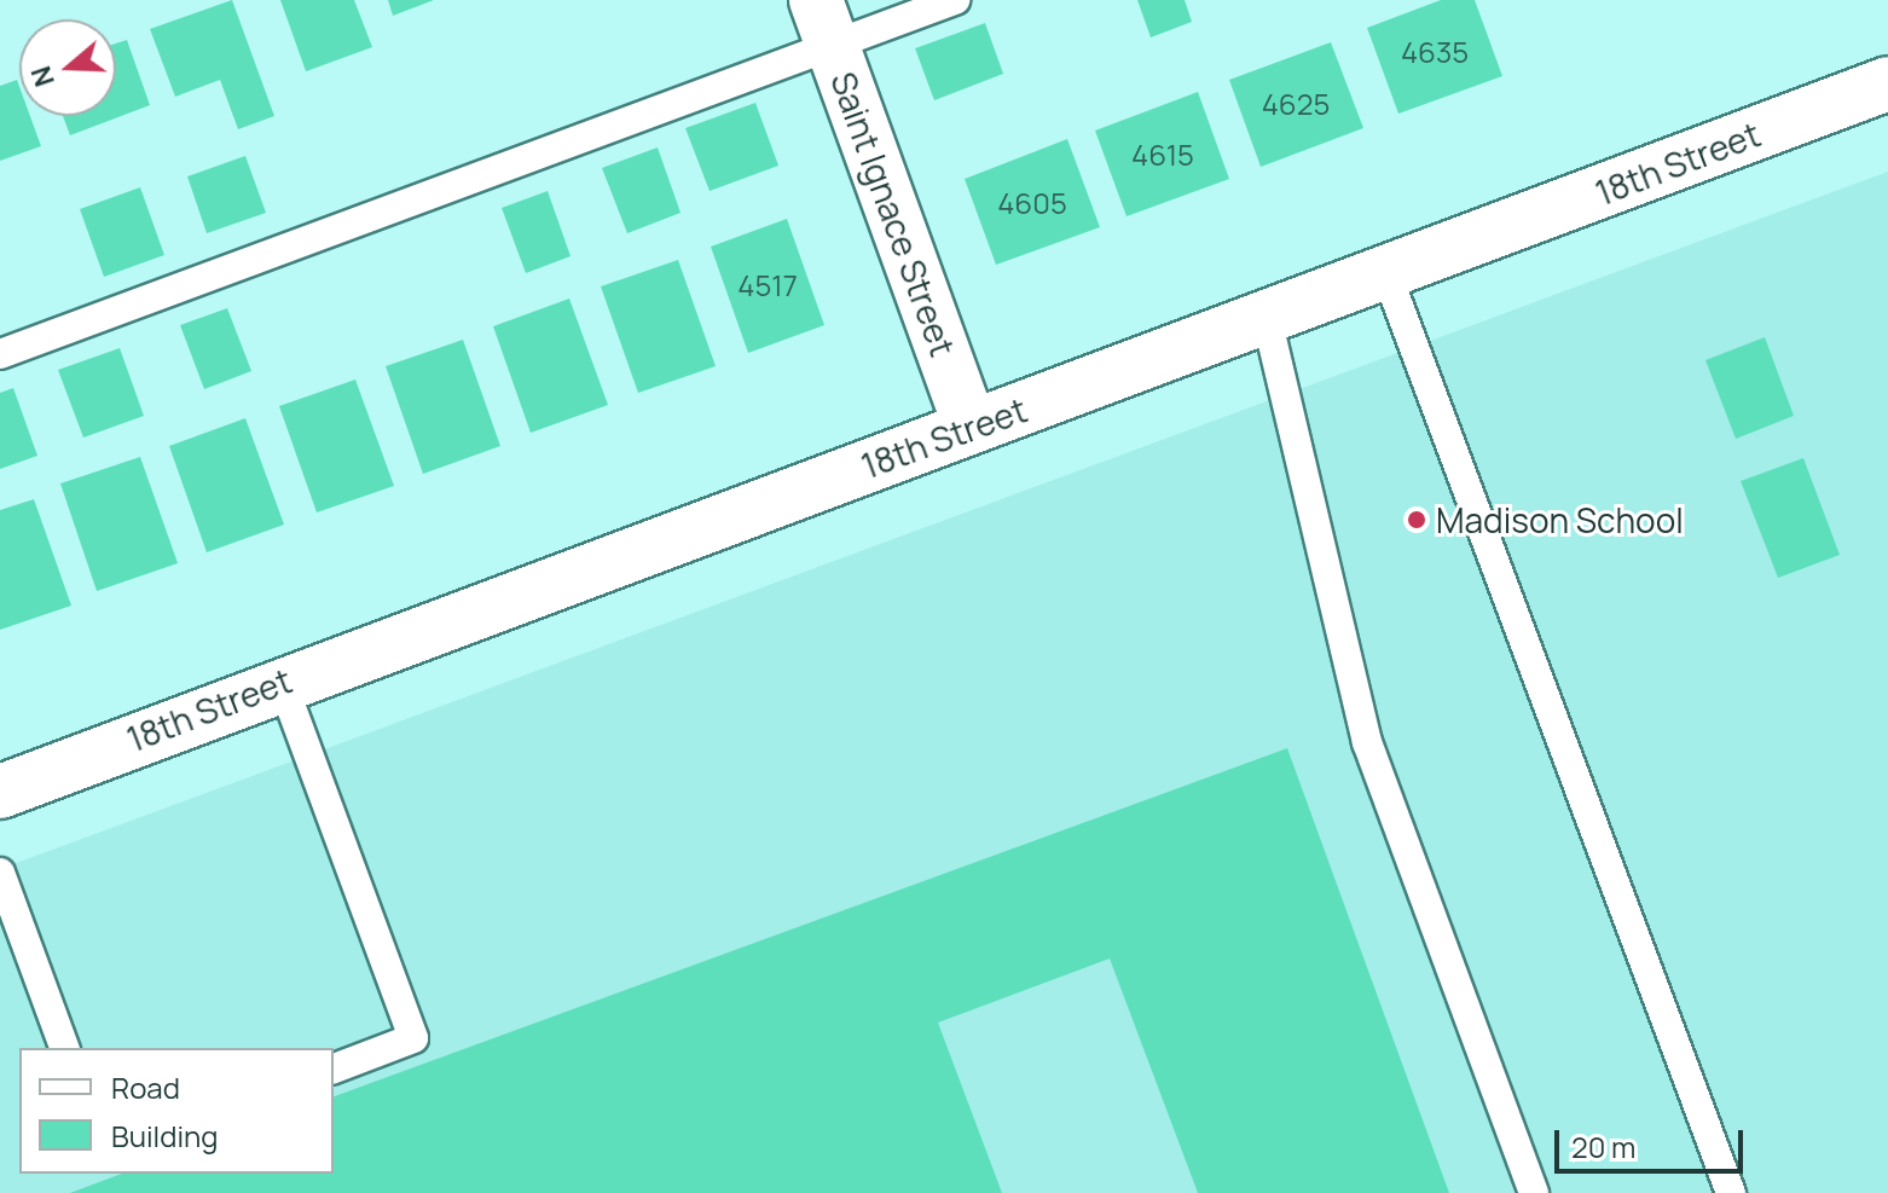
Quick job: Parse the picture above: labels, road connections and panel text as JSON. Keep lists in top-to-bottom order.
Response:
{
  "streets": {
    "street": ["18th Street", "Saint Ignace Street"]
  },
  "crossings": [
    ["18th Street", "Saint Ignace Street"]
  ],
  "places": ["Madison School"],
  "house_numbers": [
    "4635",
    "4625",
    "4615",
    "4605",
    "4517"
  ],
  "legend": ["Road", "Building"],
  "scale_bar": "20 m",
  "north": "left"
}
